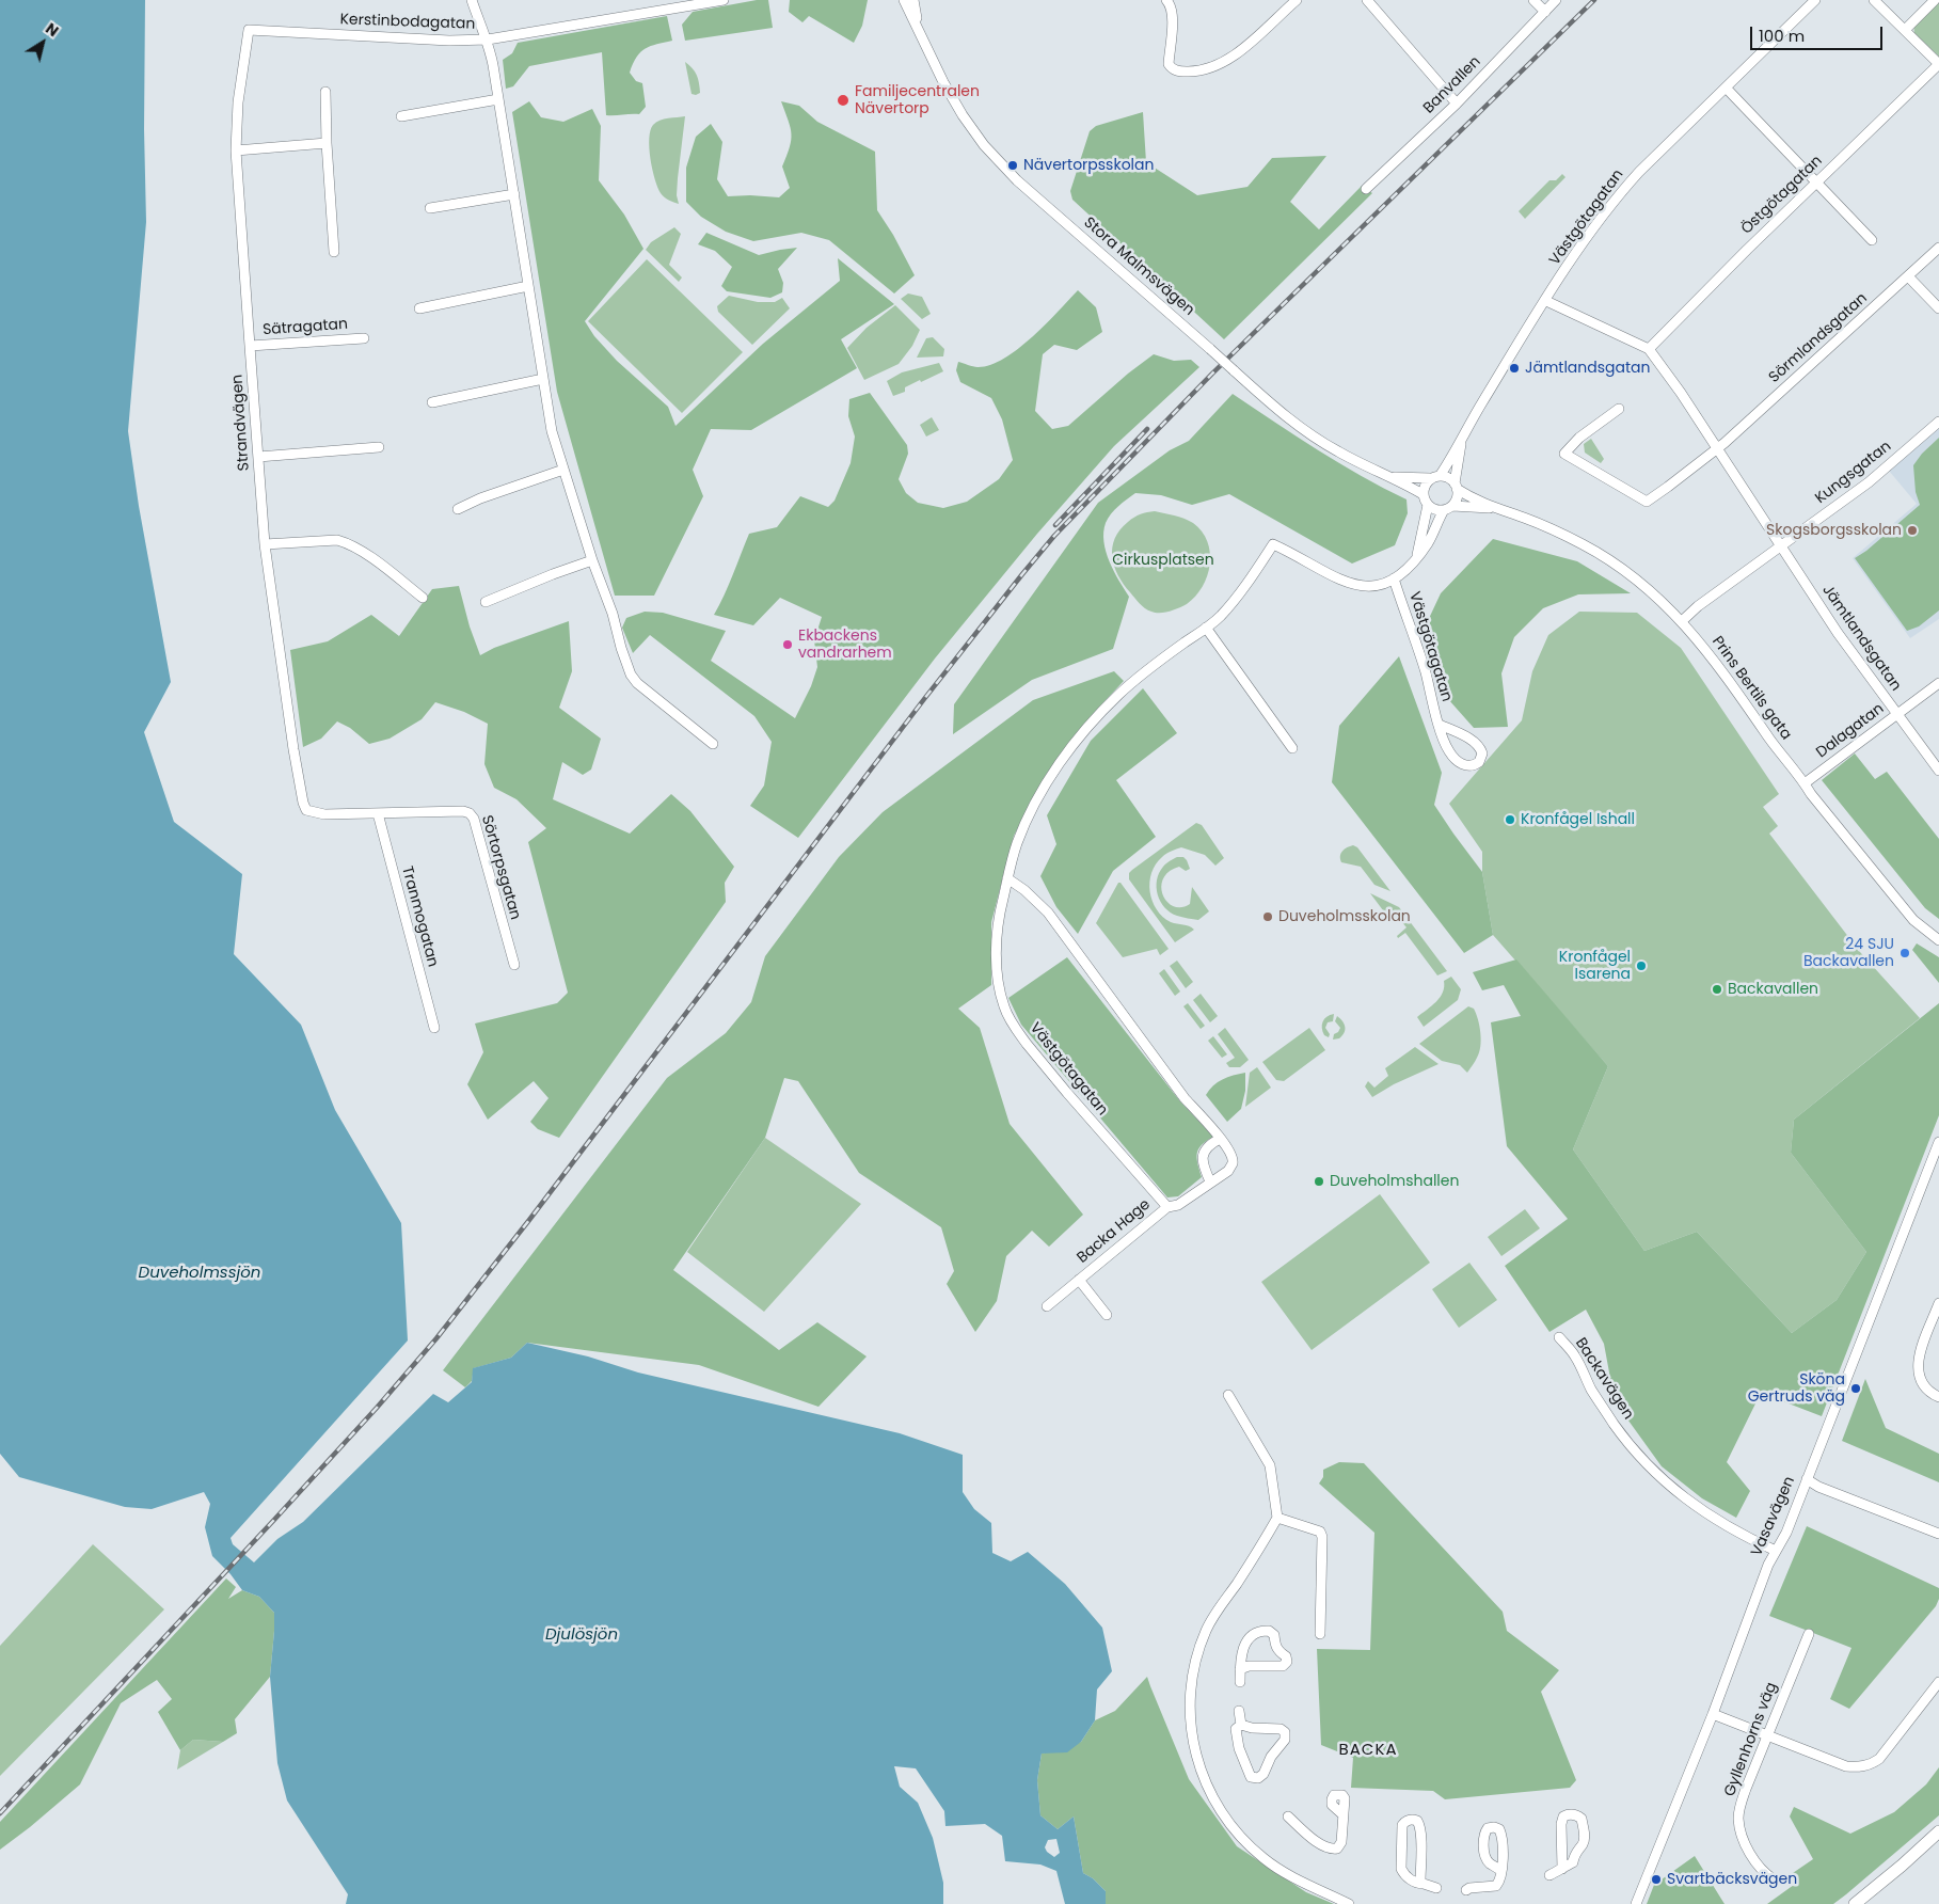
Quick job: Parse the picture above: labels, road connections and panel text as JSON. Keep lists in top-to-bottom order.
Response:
{
  "streets": {
    "street": [
      "Kerstinbodagatan",
      "Banvallen",
      "Östgötagatan",
      "Västgötagatan",
      "Stora Malmsvägen",
      "Sätragatan",
      "Sörmlandsgatan",
      "Strandvägen",
      "Kungsgatan",
      "Jämtlandsgatan",
      "Prins Bertils gata",
      "Dalagatan",
      "Sörtorpsgatan",
      "Tranmogatan",
      "Backa Hage",
      "Backavägen",
      "Vasavägen",
      "Gyllenhorns väg"
    ]
  },
  "crossings": [
    ["Kerstinbodagatan", "Strandvägen"],
    ["Östgötagatan", "Jämtlandsgatan"],
    ["Västgötagatan", "Stora Malmsvägen"],
    ["Västgötagatan", "Jämtlandsgatan"],
    ["Västgötagatan", "Prins Bertils gata"],
    ["Västgötagatan", "Backa Hage"],
    ["Stora Malmsvägen", "Prins Bertils gata"],
    ["Sätragatan", "Strandvägen"],
    ["Sörmlandsgatan", "Jämtlandsgatan"],
    ["Strandvägen", "Sörtorpsgatan"],
    ["Kungsgatan", "Jämtlandsgatan"],
    ["Kungsgatan", "Prins Bertils gata"],
    ["Jämtlandsgatan", "Dalagatan"],
    ["Prins Bertils gata", "Dalagatan"],
    ["Sörtorpsgatan", "Tranmogatan"],
    ["Backavägen", "Vasavägen"]
  ],
  "districts": ["BACKA"],
  "water": ["Duveholmssjön", "Djulösjön"],
  "parks": ["Cirkusplatsen"],
  "places": [
    "Familjecentralen Nävertorp",
    "Nävertorpsskolan",
    "Jämtlandsgatan",
    "Skogsborgsskolan",
    "Ekbackens vandrarhem",
    "Kronfågel Ishall",
    "Duveholmsskolan",
    "24 SJU Backavallen",
    "Kronfågel Isarena",
    "Backavallen",
    "Duveholmshallen",
    "Sköna Gertruds väg",
    "Svartbäcksvägen"
  ],
  "scale_bar": "100 m",
  "north": "top right"
}
